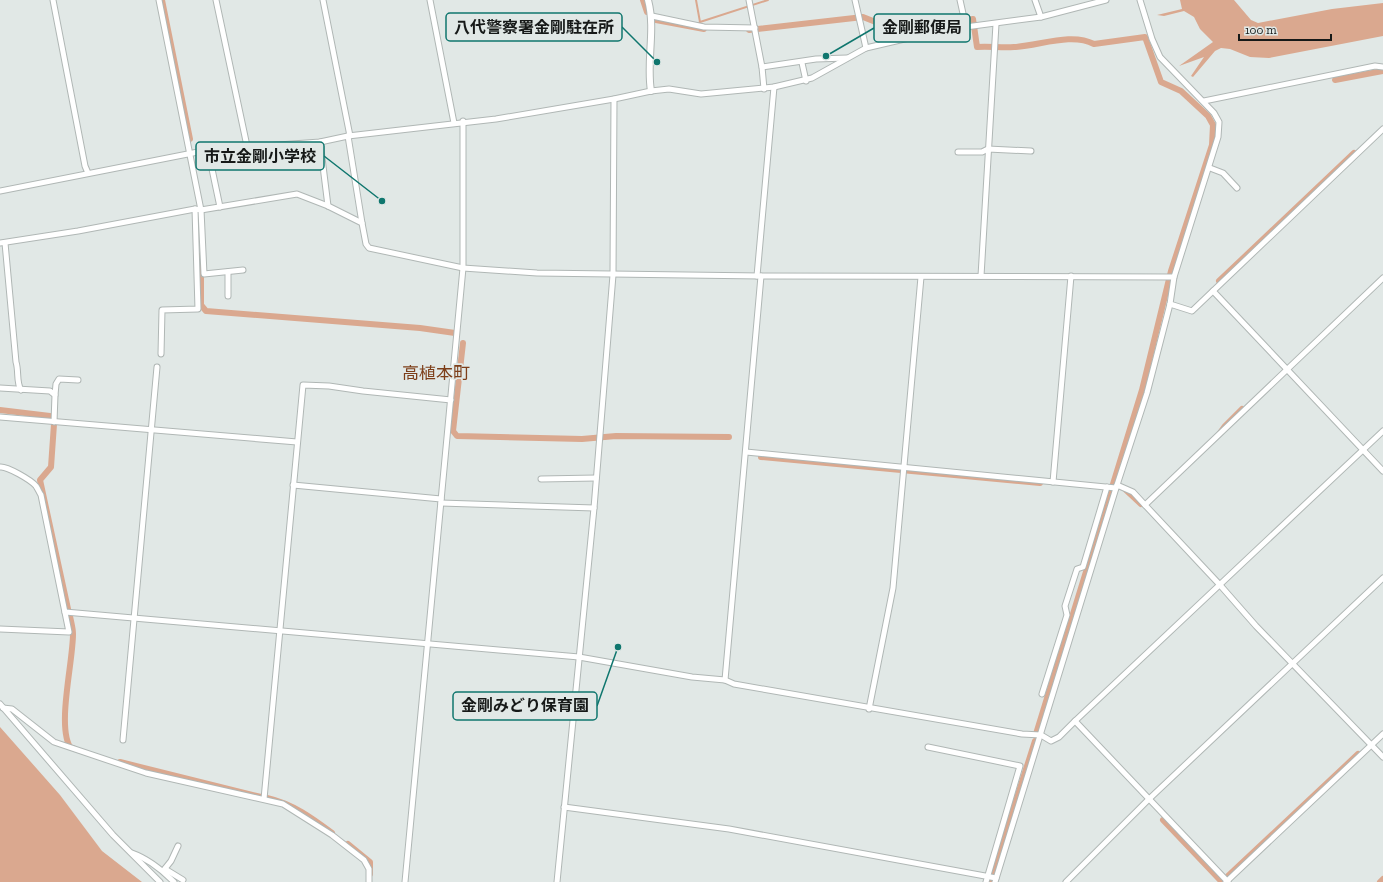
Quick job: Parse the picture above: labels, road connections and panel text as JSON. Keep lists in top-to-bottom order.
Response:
{
  "districts": ["高植本町"],
  "places": [
    "金剛郵便局",
    "八代警察署金剛駐在所",
    "市立金剛小学校",
    "金剛みどり保育園"
  ],
  "scale_bar": "100 m"
}
